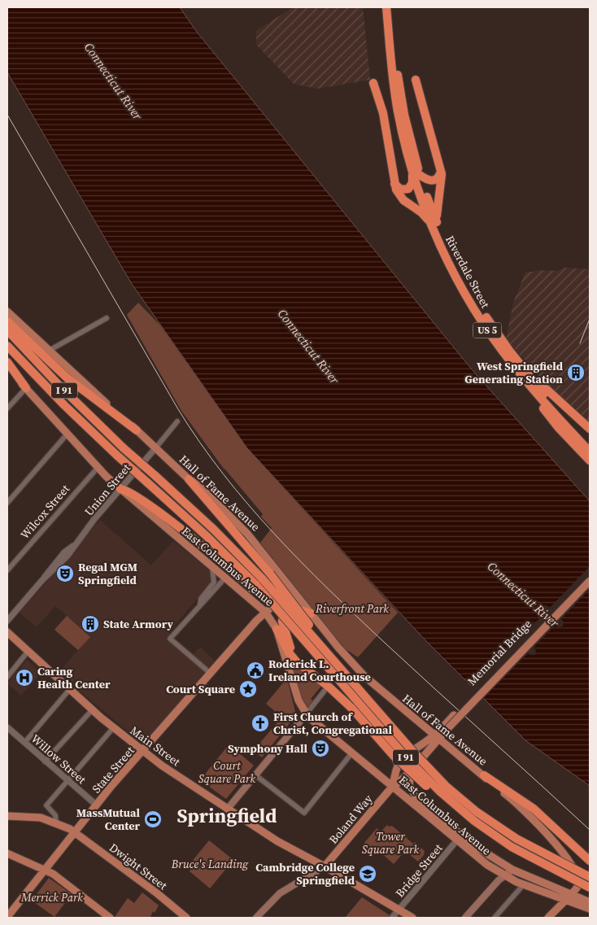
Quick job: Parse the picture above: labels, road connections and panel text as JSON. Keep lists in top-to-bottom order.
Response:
{
  "streets": {
    "highway": ["Riverdale Street", "US 5", "I 91"],
    "main road": [
      "Hall of Fame Avenue",
      "East Columbus Avenue",
      "Memorial Bridge",
      "Main Street",
      "State Street",
      "Boland Way",
      "Dwight Street"
    ],
    "street": [
      "Union Street",
      "Wilcox Street",
      "Willow Street",
      "Bridge Street"
    ]
  },
  "crossings": [
    ["Riverdale Street", "US 5"],
    ["Union Street", "Hall of Fame Avenue"],
    ["Union Street", "East Columbus Avenue"],
    ["Hall of Fame Avenue", "East Columbus Avenue"],
    ["Hall of Fame Avenue", "State Street"],
    ["Hall of Fame Avenue", "Boland Way"],
    ["Wilcox Street", "East Columbus Avenue"],
    ["East Columbus Avenue", "State Street"],
    ["East Columbus Avenue", "Boland Way"],
    ["East Columbus Avenue", "Bridge Street"],
    ["Memorial Bridge", "Boland Way"],
    ["Main Street", "State Street"],
    ["Main Street", "Boland Way"],
    ["Main Street", "Bridge Street"],
    ["Willow Street", "State Street"],
    ["State Street", "Dwight Street"]
  ],
  "districts": ["Springfield"],
  "water": ["Connecticut River"],
  "parks": [
    "Riverfront Park",
    "Court Square Park",
    "Tower Square Park",
    "Bruce's Landing",
    "Merrick Park"
  ],
  "places": {
    "building": ["West Springfield Generating Station", "State Armory"],
    "theatre": ["Regal MGM Springfield", "Symphony Hall"],
    "public building": ["Roderick L. Ireland Courthouse"],
    "hospital": ["Caring Health Center"],
    "place": ["Court Square"],
    "church": ["First Church of Christ, Congregational"],
    "sports": ["MassMutual Center"],
    "school or university": ["Cambridge College Springfield"]
  }
}
